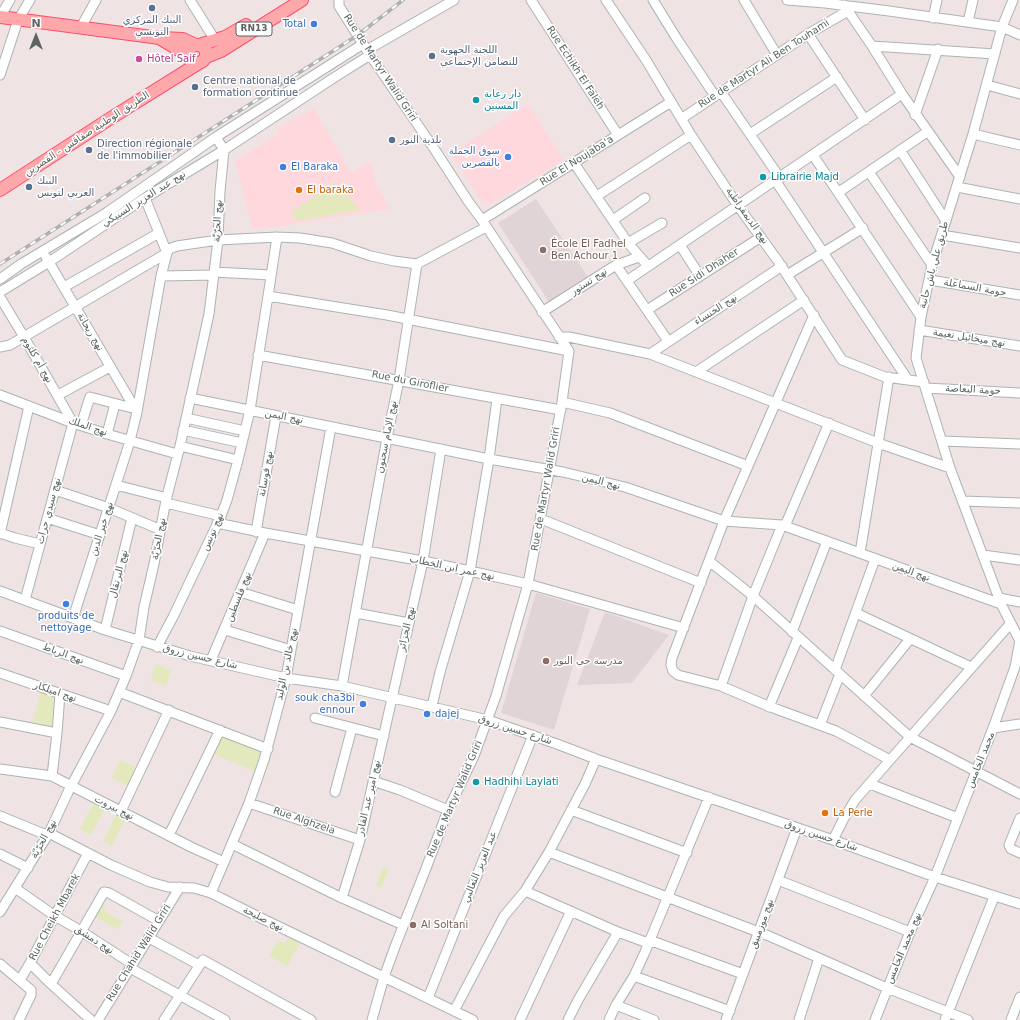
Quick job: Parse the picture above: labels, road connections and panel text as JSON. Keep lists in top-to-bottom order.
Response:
{
  "streets": {
    "main road": ["RN13", "الطريق الوطنية صفاقس - القصرين"],
    "street": [
      "Rue de Martyr Ali Ben Touhami",
      "Rue de Martyr Walid Griri",
      "Rue Echikh El Faleh",
      "Rue El Noujaba'a",
      "نهج عبد العزيز السبيكي",
      "نهج الديمقراطية",
      "نهج الحرّيّة",
      "طريق علي باش حانبة",
      "Rue Sidi Dhaher",
      "نهج تستور",
      "حومة السماعلة",
      "نهج الخنساء",
      "نهج ريحانة",
      "نهج ميخائيل نعيمة",
      "نهج أم كلثوم",
      "Rue du Giroflier",
      "حومة البعاصة",
      "نهج اليمن",
      "نهج الملك",
      "نهج الإمام سحنون",
      "نهج فوسانة",
      "نهج سيدي حراث",
      "نهج خير الدين",
      "نهج تونس",
      "نهج عمر ابن الخطاب",
      "نهج البرتقال",
      "نهج فلسطين",
      "نهج الجزائر",
      "نهج الرباط",
      "شارع حسين زروق",
      "نهج خالد بن الوليد",
      "نهج اميلكار",
      "محمد الخامس",
      "نهج امير عبد القادر",
      "نهج بيروت",
      "Rue Alghzela",
      "عبد العزيز الثعالبي",
      "Rue Cheikh Mbarek",
      "نهج صليحة",
      "نهج موزمبيق",
      "نهج دمشق",
      "نهج محمد الخامس",
      "Rue Chahid Walid Griri"
    ]
  },
  "crossings": [
    ["RN13", "الطريق الوطنية صفاقس - القصرين"],
    ["Rue de Martyr Ali Ben Touhami", "نهج الديمقراطية"],
    ["Rue de Martyr Walid Griri", "Rue El Noujaba'a"],
    ["Rue de Martyr Walid Griri", "نهج عبد العزيز السبيكي"],
    ["Rue de Martyr Walid Griri", "نهج تستور"],
    ["Rue de Martyr Walid Griri", "Rue du Giroflier"],
    ["Rue de Martyr Walid Griri", "نهج اليمن"],
    ["Rue de Martyr Walid Griri", "نهج عمر ابن الخطاب"],
    ["Rue de Martyr Walid Griri", "شارع حسين زروق"],
    ["Rue de Martyr Walid Griri", "نهج صليحة"],
    ["Rue Echikh El Faleh", "Rue El Noujaba'a"],
    ["Rue El Noujaba'a", "نهج الديمقراطية"],
    ["نهج عبد العزيز السبيكي", "نهج الحرّيّة"],
    ["نهج عبد العزيز السبيكي", "نهج ريحانة"],
    ["نهج الديمقراطية", "طريق علي باش حانبة"],
    ["نهج الديمقراطية", "Rue Sidi Dhaher"],
    ["نهج الديمقراطية", "نهج الخنساء"],
    ["نهج الديمقراطية", "حومة البعاصة"],
    ["نهج الحرّيّة", "نهج اليمن"],
    ["نهج الحرّيّة", "نهج الملك"],
    ["نهج الحرّيّة", "نهج عمر ابن الخطاب"],
    ["نهج الحرّيّة", "نهج الرباط"],
    ["نهج الحرّيّة", "شارع حسين زروق"],
    ["نهج الحرّيّة", "نهج اميلكار"],
    ["نهج الحرّيّة", "نهج بيروت"],
    ["نهج الحرّيّة", "نهج صليحة"],
    ["نهج الحرّيّة", "نهج دمشق"],
    ["طريق علي باش حانبة", "حومة السماعلة"],
    ["طريق علي باش حانبة", "نهج ميخائيل نعيمة"],
    ["طريق علي باش حانبة", "حومة البعاصة"],
    ["طريق علي باش حانبة", "نهج اليمن"],
    ["طريق علي باش حانبة", "محمد الخامس"],
    ["نهج ريحانة", "نهج خير الدين"],
    ["نهج أم كلثوم", "نهج الملك"],
    ["نهج أم كلثوم", "نهج سيدي حراث"],
    ["Rue du Giroflier", "نهج الإمام سحنون"],
    ["Rue du Giroflier", "نهج تونس"],
    ["نهج اليمن", "نهج الإمام سحنون"],
    ["نهج اليمن", "نهج فوسانة"],
    ["نهج اليمن", "نهج تونس"],
    ["نهج اليمن", "نهج الجزائر"],
    ["نهج اليمن", "نهج خالد بن الوليد"],
    ["نهج الملك", "نهج سيدي حراث"],
    ["نهج الملك", "نهج خير الدين"],
    ["نهج الملك", "نهج تونس"],
    ["نهج الإمام سحنون", "نهج عمر ابن الخطاب"],
    ["نهج الإمام سحنون", "شارع حسين زروق"],
    ["نهج فوسانة", "نهج عمر ابن الخطاب"],
    ["نهج فوسانة", "نهج فلسطين"],
    ["نهج سيدي حراث", "شارع حسين زروق"],
    ["نهج خير الدين", "شارع حسين زروق"],
    ["نهج تونس", "نهج عمر ابن الخطاب"],
    ["نهج تونس", "شارع حسين زروق"],
    ["نهج عمر ابن الخطاب", "نهج فلسطين"],
    ["نهج عمر ابن الخطاب", "نهج الجزائر"],
    ["نهج عمر ابن الخطاب", "نهج خالد بن الوليد"],
    ["نهج البرتقال", "شارع حسين زروق"],
    ["نهج فلسطين", "شارع حسين زروق"],
    ["نهج الجزائر", "شارع حسين زروق"],
    ["نهج الجزائر", "نهج امير عبد القادر"],
    ["شارع حسين زروق", "نهج خالد بن الوليد"],
    ["شارع حسين زروق", "محمد الخامس"],
    ["شارع حسين زروق", "نهج امير عبد القادر"],
    ["شارع حسين زروق", "عبد العزيز الثعالبي"],
    ["شارع حسين زروق", "نهج موزمبيق"],
    ["شارع حسين زروق", "نهج محمد الخامس"],
    ["نهج خالد بن الوليد", "نهج بيروت"],
    ["نهج خالد بن الوليد", "Rue Alghzela"],
    ["نهج خالد بن الوليد", "نهج صليحة"],
    ["محمد الخامس", "نهج محمد الخامس"],
    ["نهج امير عبد القادر", "Rue Alghzela"],
    ["عبد العزيز الثعالبي", "نهج صليحة"],
    ["Rue Cheikh Mbarek", "نهج صليحة"],
    ["Rue Cheikh Mbarek", "نهج دمشق"],
    ["نهج صليحة", "Rue Chahid Walid Griri"],
    ["نهج دمشق", "Rue Chahid Walid Griri"]
  ],
  "places": [
    "البنك المركزي التونسي",
    "Total",
    "اللجنة الجهوية للتضامن الإجتماعي",
    "Hôtel Saif",
    "Centre national de formation continue",
    "دار رعاية المسنين",
    "بلدية النور",
    "Direction régionale de l'immobilier",
    "سوق الجملة بالقصرين",
    "El Baraka",
    "Librairie Majd",
    "البنك العربي لتونس",
    "El baraka",
    "École El Fadhel Ben Achour 1",
    "produits de nettoyage",
    "مدرسة حي النور",
    "souk cha3bi ennour",
    "dajej",
    "Hadhihi Laylati",
    "La Perle",
    "Al Soltani"
  ],
  "north": "top"
}
